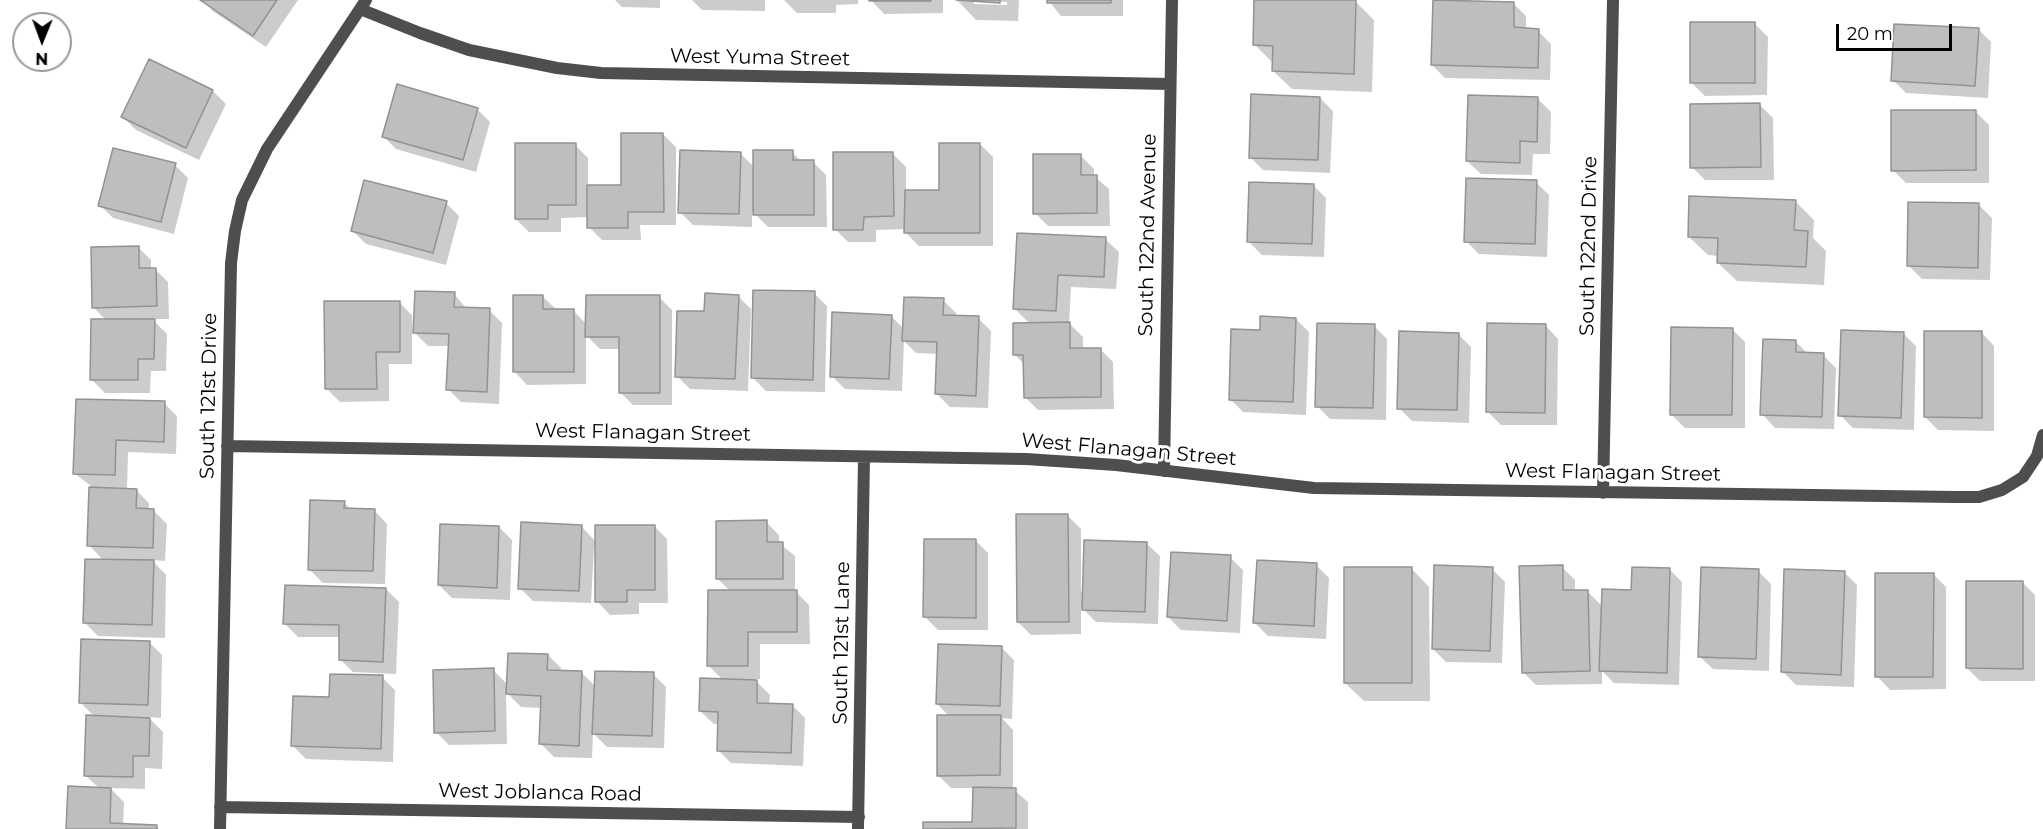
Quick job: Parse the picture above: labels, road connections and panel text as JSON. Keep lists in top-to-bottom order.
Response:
{
  "streets": {
    "street": [
      "West Yuma Street",
      "South 122nd Avenue",
      "South 122nd Drive",
      "South 121st Drive",
      "West Flanagan Street",
      "South 121st Lane",
      "West Joblanca Road"
    ]
  },
  "crossings": [
    ["West Yuma Street", "South 122nd Avenue"],
    ["West Yuma Street", "South 121st Drive"],
    ["South 122nd Avenue", "West Flanagan Street"],
    ["South 122nd Drive", "West Flanagan Street"],
    ["South 121st Drive", "West Flanagan Street"],
    ["South 121st Drive", "West Joblanca Road"],
    ["West Flanagan Street", "South 121st Lane"],
    ["South 121st Lane", "West Joblanca Road"]
  ],
  "scale_bar": "20 m",
  "north": "bottom"
}
